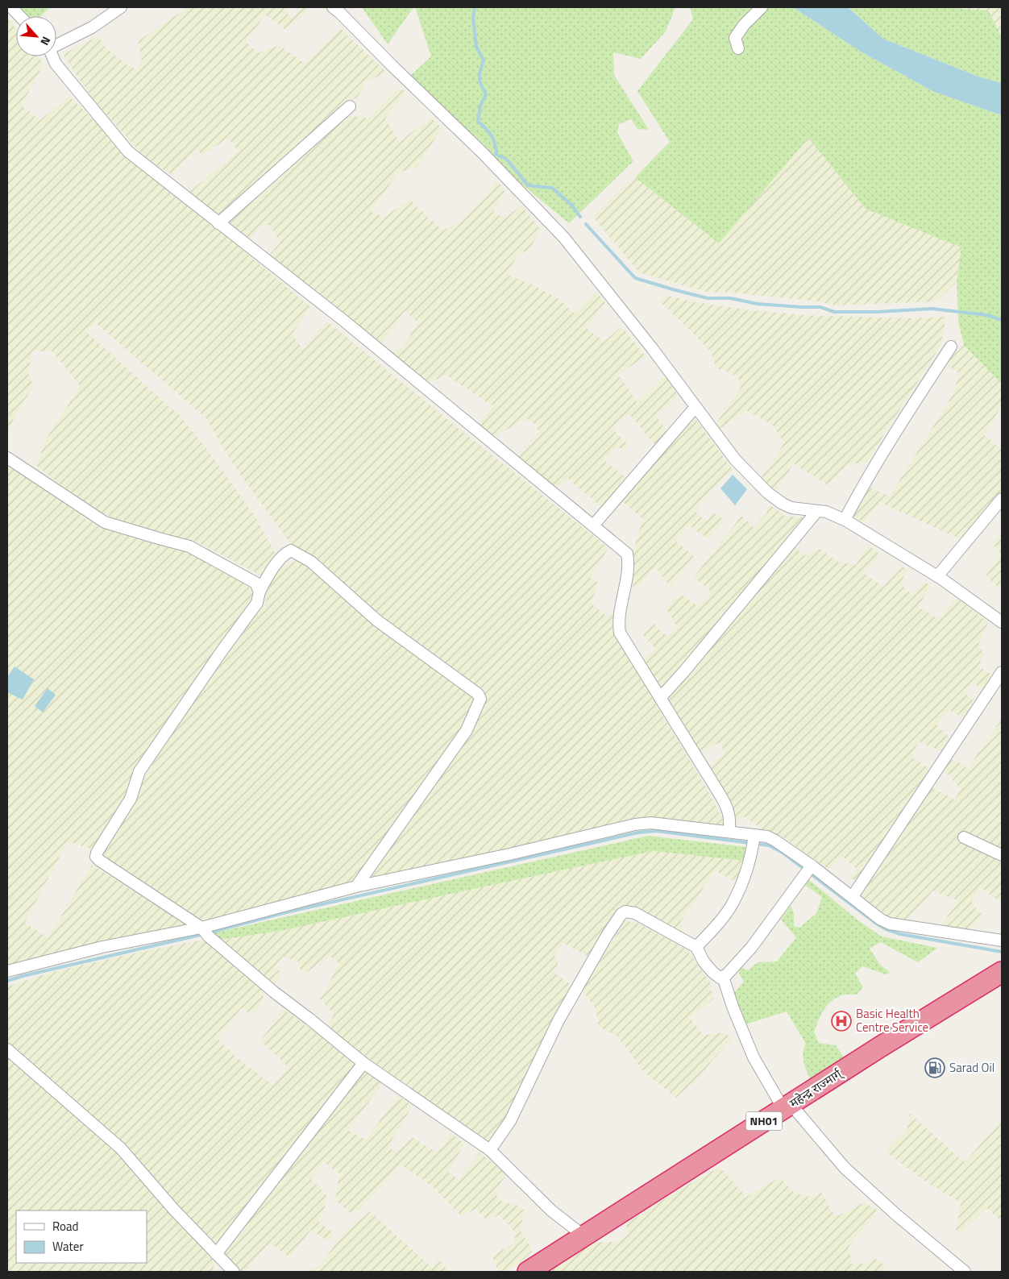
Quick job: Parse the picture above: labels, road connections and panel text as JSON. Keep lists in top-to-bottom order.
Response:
{
  "streets": {
    "highway": ["महेन्द्र राज्मार्ग्", "NH01"]
  },
  "places": {
    "hospital": ["Basic Health Centre Service"],
    "fuel station": ["Sarad Oil"]
  },
  "legend": ["Road", "Water"],
  "north": "bottom right"
}
